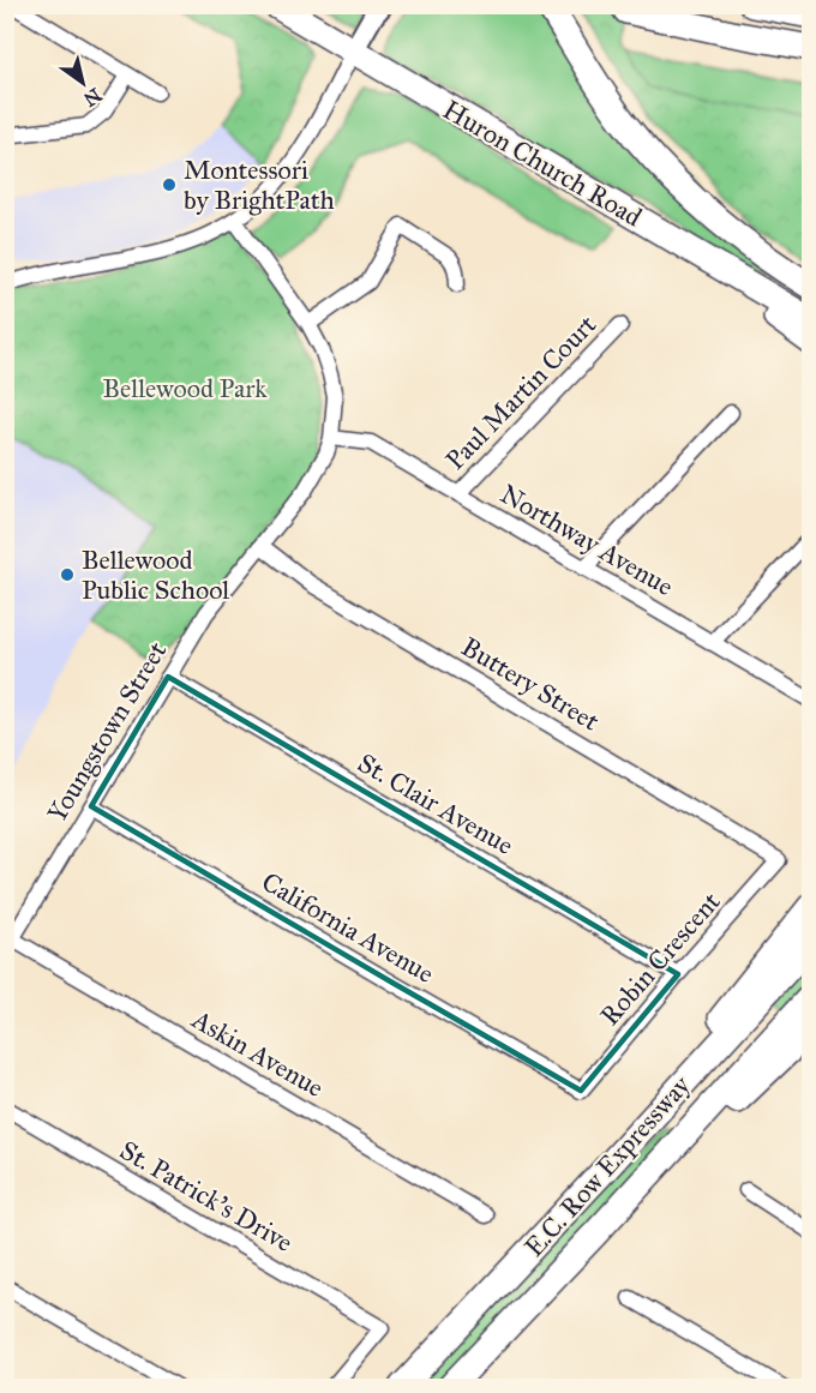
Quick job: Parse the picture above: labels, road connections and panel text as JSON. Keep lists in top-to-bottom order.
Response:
{
  "streets": {
    "highway": ["Huron Church Road", "E.C. Row Expressway"],
    "street": [
      "Paul Martin Court",
      "Northway Avenue",
      "Buttery Street",
      "Youngstown Street",
      "St. Clair Avenue",
      "California Avenue",
      "Robin Crescent",
      "Askin Avenue",
      "St. Patrick's Drive"
    ]
  },
  "crossings": [
    ["Paul Martin Court", "Northway Avenue"],
    ["Northway Avenue", "Youngstown Street"],
    ["Buttery Street", "Youngstown Street"],
    ["Buttery Street", "Robin Crescent"],
    ["Youngstown Street", "St. Clair Avenue"],
    ["Youngstown Street", "California Avenue"],
    ["Youngstown Street", "Askin Avenue"],
    ["St. Clair Avenue", "Robin Crescent"],
    ["California Avenue", "Robin Crescent"]
  ],
  "parks": ["Bellewood Park"],
  "places": ["Montessori by BrightPath", "Bellewood Public School"],
  "north": "bottom right"
}
